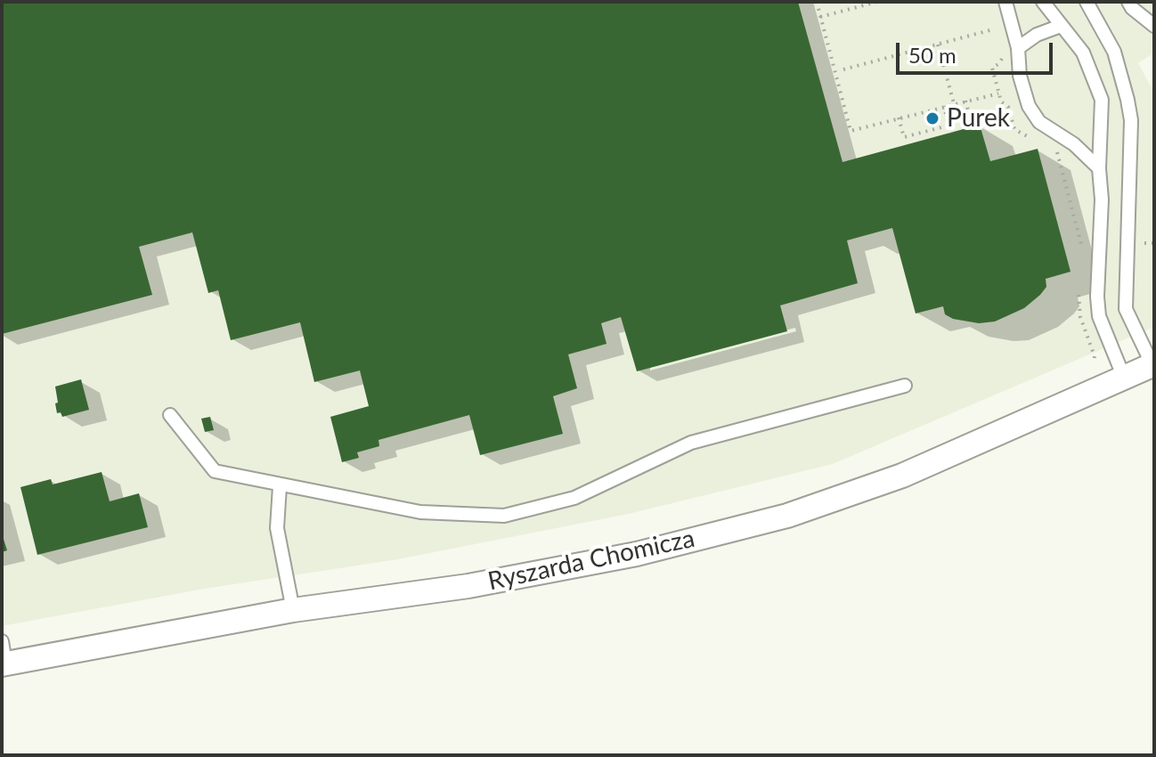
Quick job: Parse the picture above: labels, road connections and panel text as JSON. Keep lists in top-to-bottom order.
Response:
{
  "streets": {
    "street": ["Ryszarda Chomicza"]
  },
  "places": ["Purek"],
  "scale_bar": "50 m"
}
